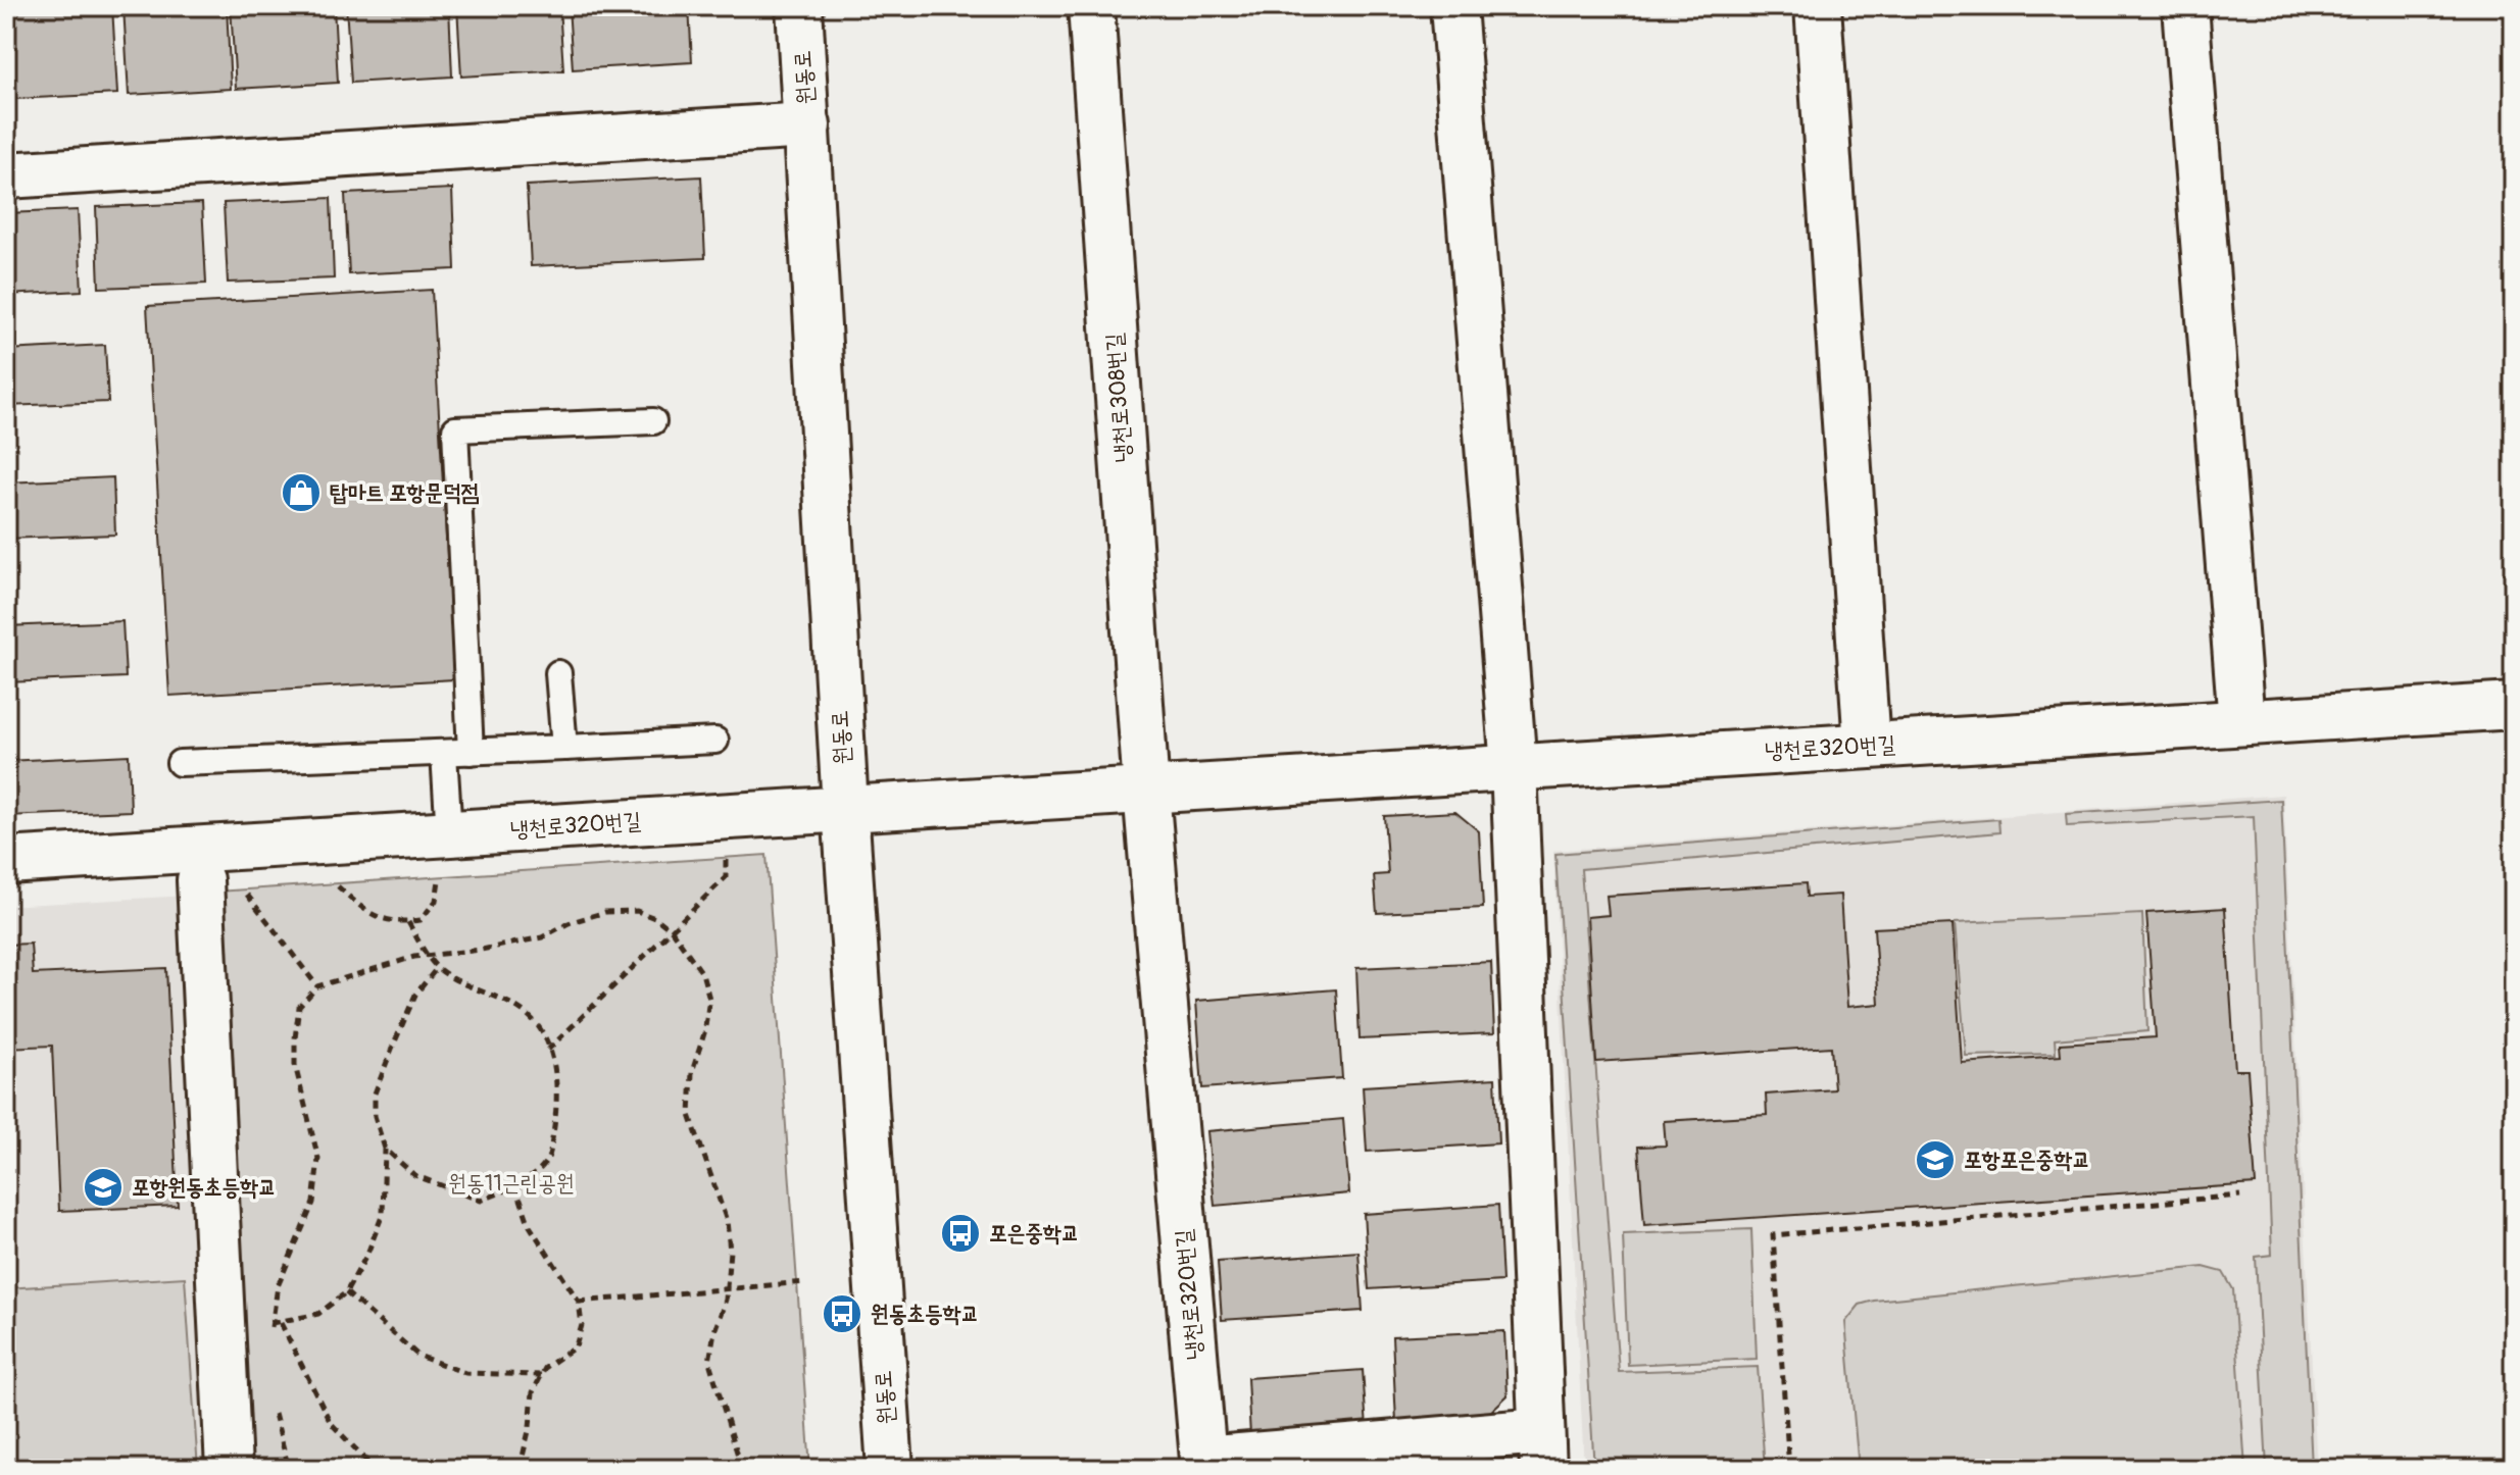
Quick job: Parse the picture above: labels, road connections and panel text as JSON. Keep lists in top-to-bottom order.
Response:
{
  "streets": {
    "street": ["원동로", "냉천로308번길", "냉천로320번길"]
  },
  "crossings": [
    ["원동로", "냉천로320번길"],
    ["냉천로308번길", "냉천로320번길"]
  ],
  "parks": ["원동11근린공원"],
  "places": {
    "shop": ["탑마트 포항문덕점"],
    "school or university": ["포항포은중학교", "포항원동초등학교"],
    "bus stop": ["포은중학교", "원동초등학교"]
  }
}
